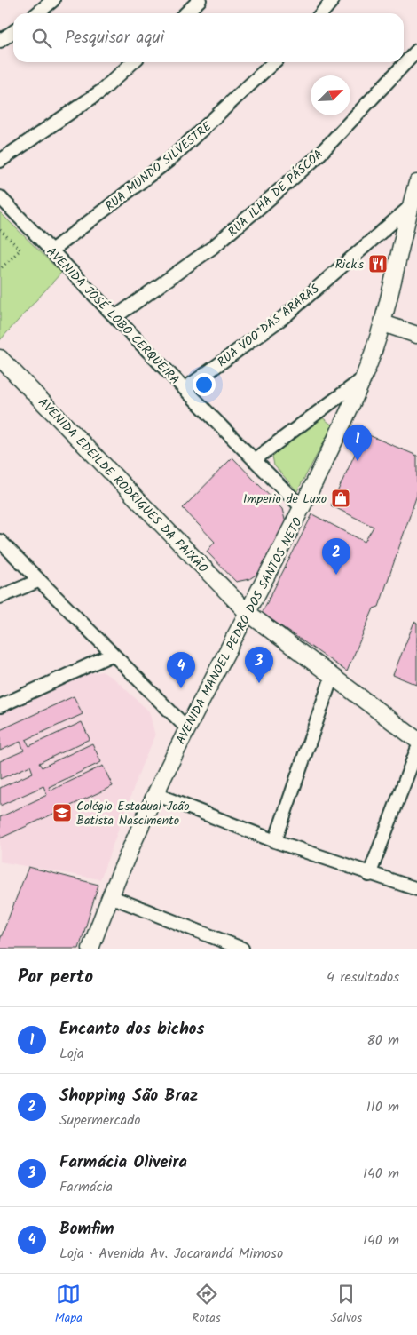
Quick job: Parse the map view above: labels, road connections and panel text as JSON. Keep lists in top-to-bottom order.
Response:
{
  "streets": {
    "street": [
      "RUA MUNDO SILVESTRE",
      "RUA ILHA DE PÁSCOA",
      "AVENIDA JOSÉ LOBO CERQUEIRA",
      "RUA VOO DAS ARARAS",
      "AVENIDA EDEILDE RODRIGUES DA PAIXÃO",
      "AVENIDA MANOEL PEDRO DOS SANTOS NETO"
    ]
  },
  "crossings": [
    ["RUA MUNDO SILVESTRE", "AVENIDA JOSÉ LOBO CERQUEIRA"],
    ["RUA ILHA DE PÁSCOA", "AVENIDA JOSÉ LOBO CERQUEIRA"],
    ["AVENIDA JOSÉ LOBO CERQUEIRA", "RUA VOO DAS ARARAS"],
    ["AVENIDA JOSÉ LOBO CERQUEIRA", "AVENIDA MANOEL PEDRO DOS SANTOS NETO"],
    ["RUA VOO DAS ARARAS", "AVENIDA MANOEL PEDRO DOS SANTOS NETO"],
    ["AVENIDA EDEILDE RODRIGUES DA PAIXÃO", "AVENIDA MANOEL PEDRO DOS SANTOS NETO"]
  ],
  "places": {
    "restaurant": ["Rick's"],
    "shop": ["Imperio de Luxo"],
    "school or university": ["Colégio Estadual João Batista Nascimento"]
  },
  "north": "top right",
  "page": {
    "search": "Pesquisar aqui",
    "pins": [
      "1",
      "2",
      "3",
      "4"
    ],
    "heading": ["Por perto", "4 resultados"],
    "list": [
      {
        "mark": "1",
        "name": "Encanto dos bichos",
        "note": "Loja",
        "value": "80 m"
      },
      {
        "mark": "2",
        "name": "Shopping São Braz",
        "note": "Supermercado",
        "value": "110 m"
      },
      {
        "mark": "3",
        "name": "Farmácia Oliveira",
        "note": "Farmácia",
        "value": "140 m"
      },
      {
        "mark": "4",
        "name": "Bomfim",
        "note": "Loja · Avenida Av. Jacarandá Mimoso",
        "value": "140 m"
      }
    ],
    "nav": ["Mapa", "Rotas", "Salvos"]
  }
}
